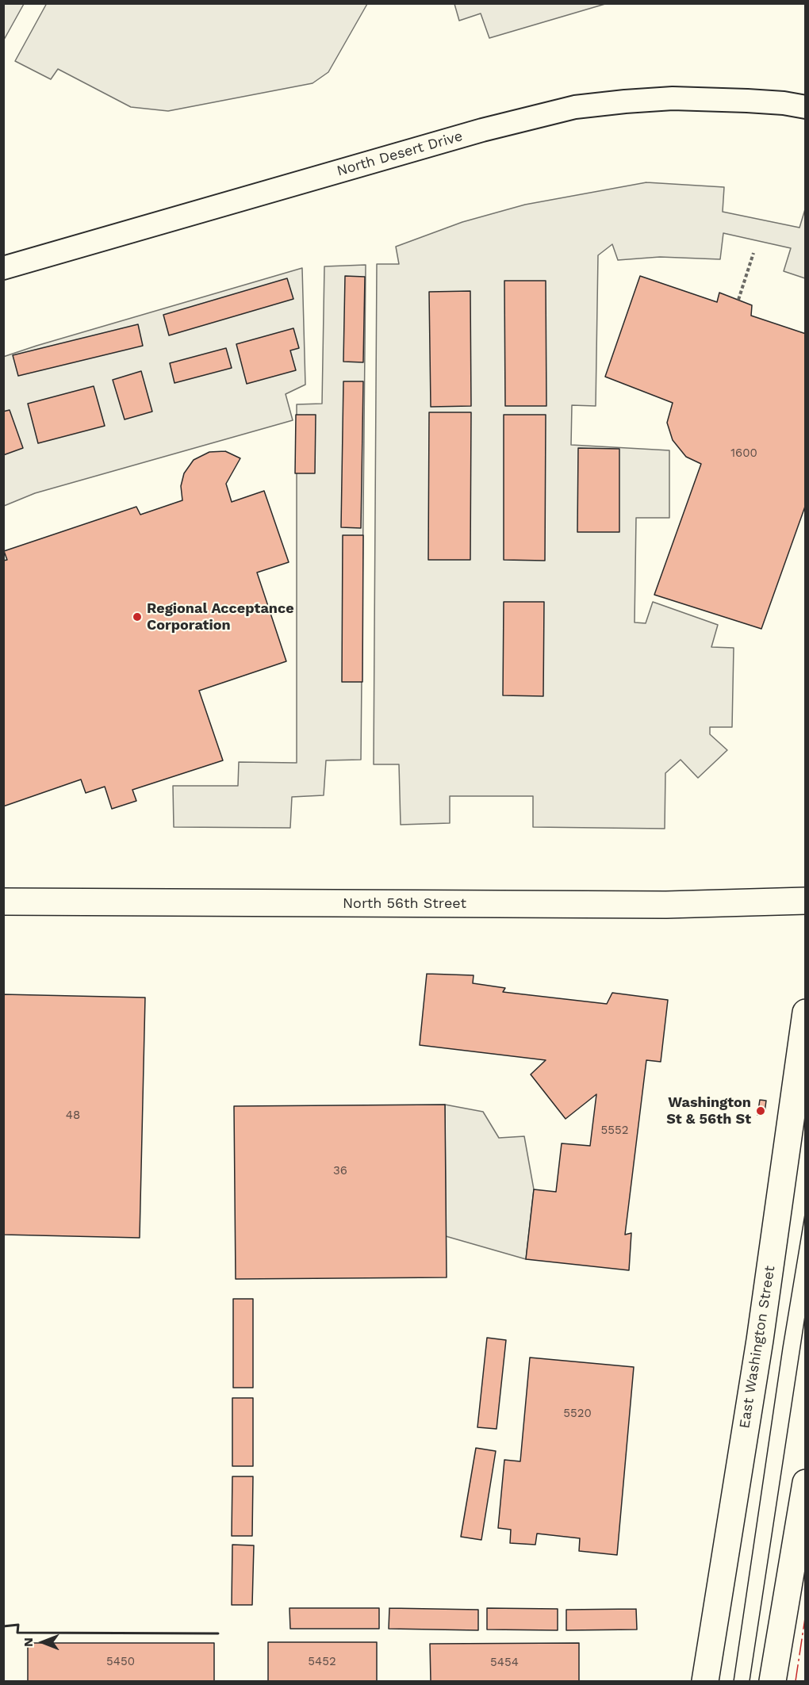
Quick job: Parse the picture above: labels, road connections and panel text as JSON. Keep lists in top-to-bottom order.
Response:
{
  "streets": {
    "main road": ["North 56th Street", "East Washington Street"],
    "street": ["North Desert Drive"]
  },
  "places": ["Regional Acceptance Corporation", "Washington St & 56th St"],
  "house_numbers": [
    "1600",
    "48",
    "5552",
    "36",
    "5520",
    "5450",
    "5452",
    "5454"
  ],
  "north": "left"
}
